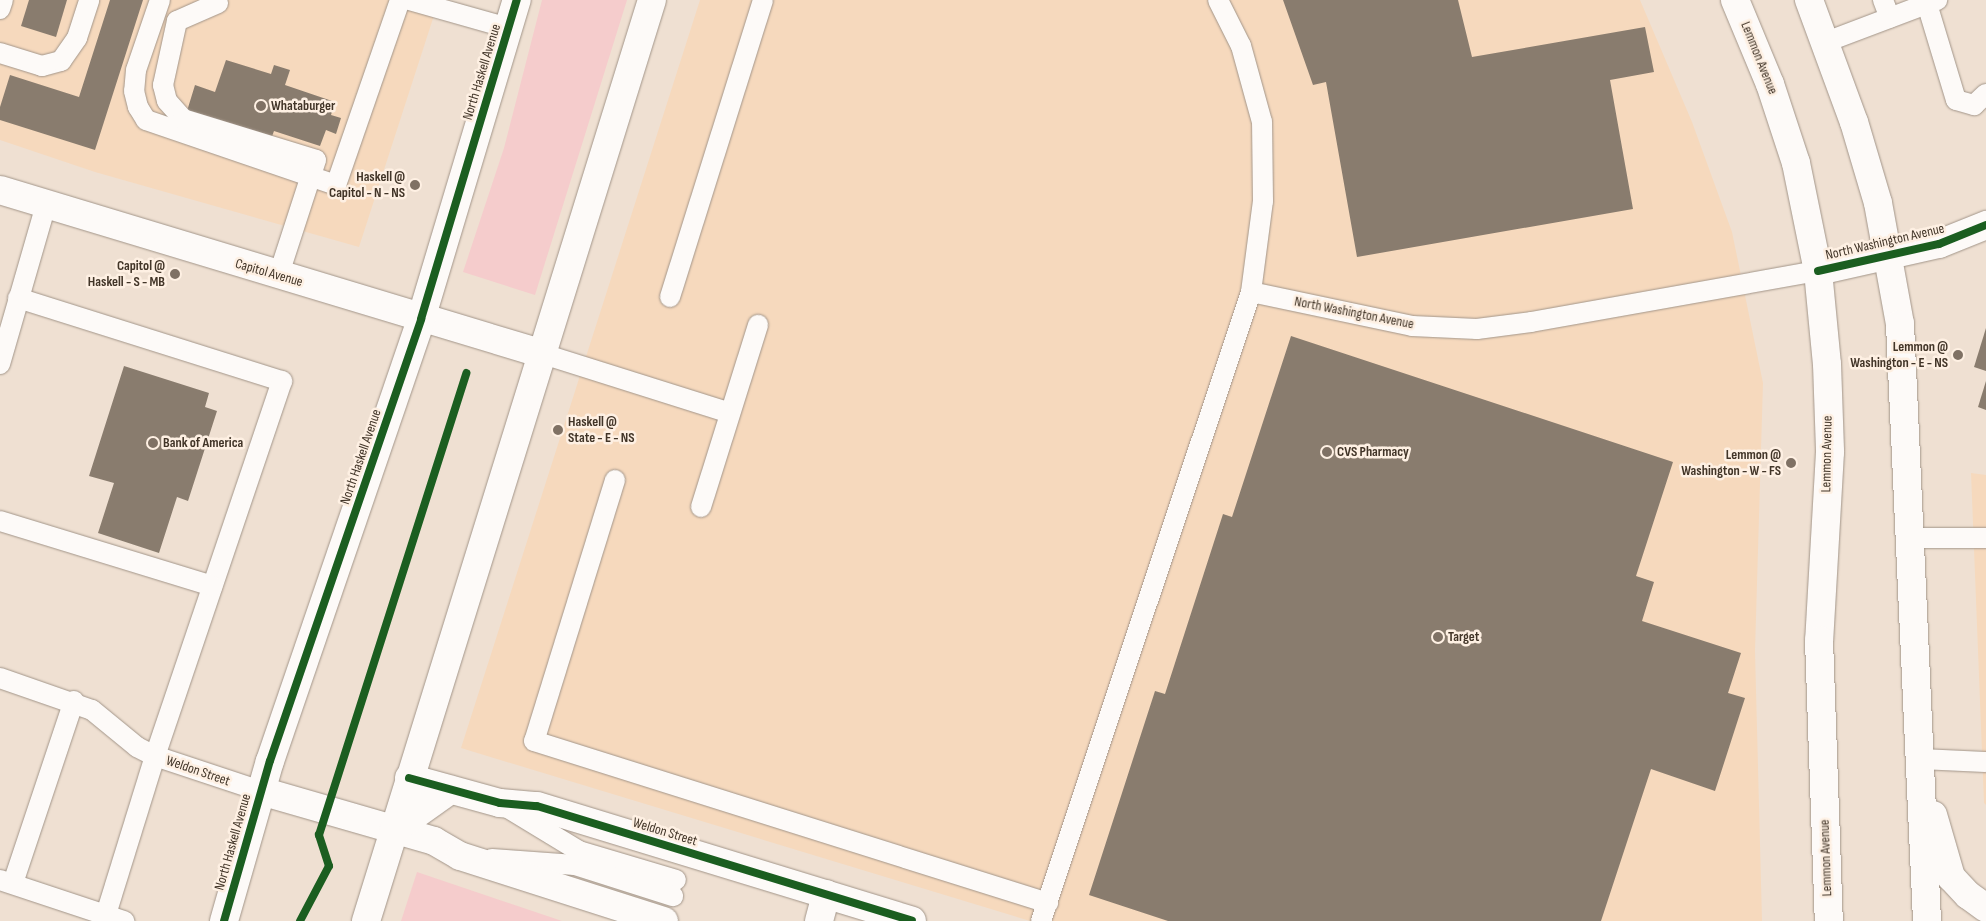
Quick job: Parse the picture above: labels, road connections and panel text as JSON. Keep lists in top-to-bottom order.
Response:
{
  "streets": {
    "street": [
      "Lemmon Avenue",
      "North Haskell Avenue",
      "North Washington Avenue",
      "Capitol Avenue",
      "Weldon Street"
    ]
  },
  "crossings": [
    ["Lemmon Avenue", "North Washington Avenue"],
    ["North Haskell Avenue", "Capitol Avenue"],
    ["North Haskell Avenue", "Weldon Street"]
  ],
  "places": [
    "Whataburger",
    "Haskell @ Capitol - N - NS",
    "Capitol @ Haskell - S - MB",
    "Lemmon @ Washington - E - NS",
    "Haskell @ State - E - NS",
    "Bank of America",
    "CVS Pharmacy",
    "Lemmon @ Washington - W - FS",
    "Target"
  ]
}
